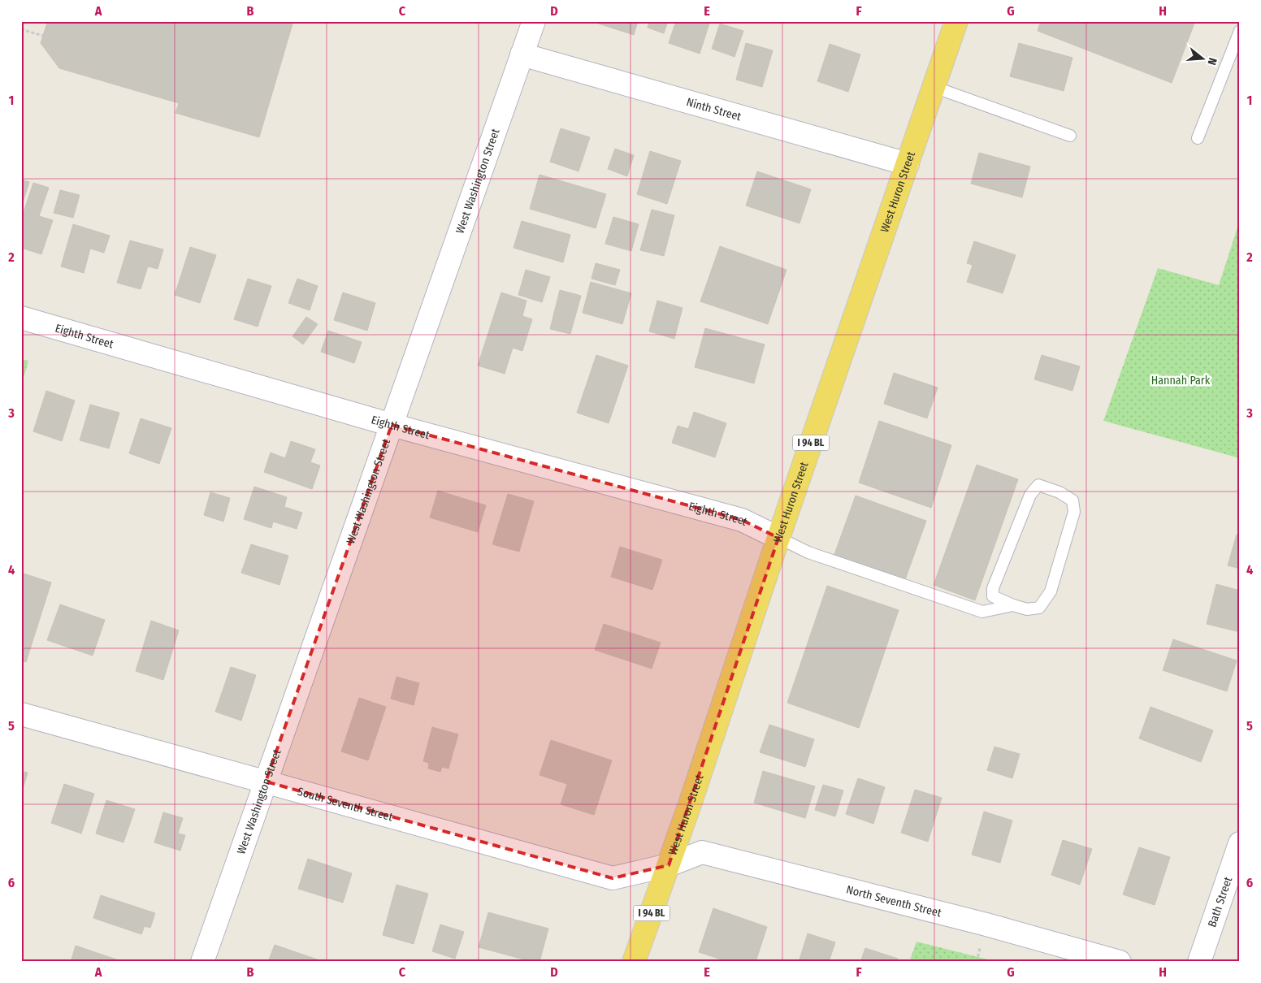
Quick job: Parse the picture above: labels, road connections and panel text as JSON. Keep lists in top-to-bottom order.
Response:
{
  "streets": {
    "main road": ["West Huron Street", "I 94 BL"],
    "street": [
      "Ninth Street",
      "West Washington Street",
      "Eighth Street",
      "South Seventh Street",
      "North Seventh Street",
      "Bath Street"
    ]
  },
  "crossings": [
    ["Ninth Street", "West Washington Street"],
    ["Ninth Street", "West Huron Street"],
    ["West Washington Street", "Eighth Street"],
    ["West Washington Street", "South Seventh Street"],
    ["West Huron Street", "Eighth Street"],
    ["West Huron Street", "South Seventh Street"],
    ["West Huron Street", "North Seventh Street"],
    ["South Seventh Street", "North Seventh Street"]
  ],
  "parks": ["Hannah Park"],
  "north": "right",
  "grid": {
    "columns": [
      "A",
      "B",
      "C",
      "D",
      "E",
      "F",
      "G",
      "H"
    ],
    "rows": [
      "1",
      "2",
      "3",
      "4",
      "5",
      "6"
    ]
  }
}
